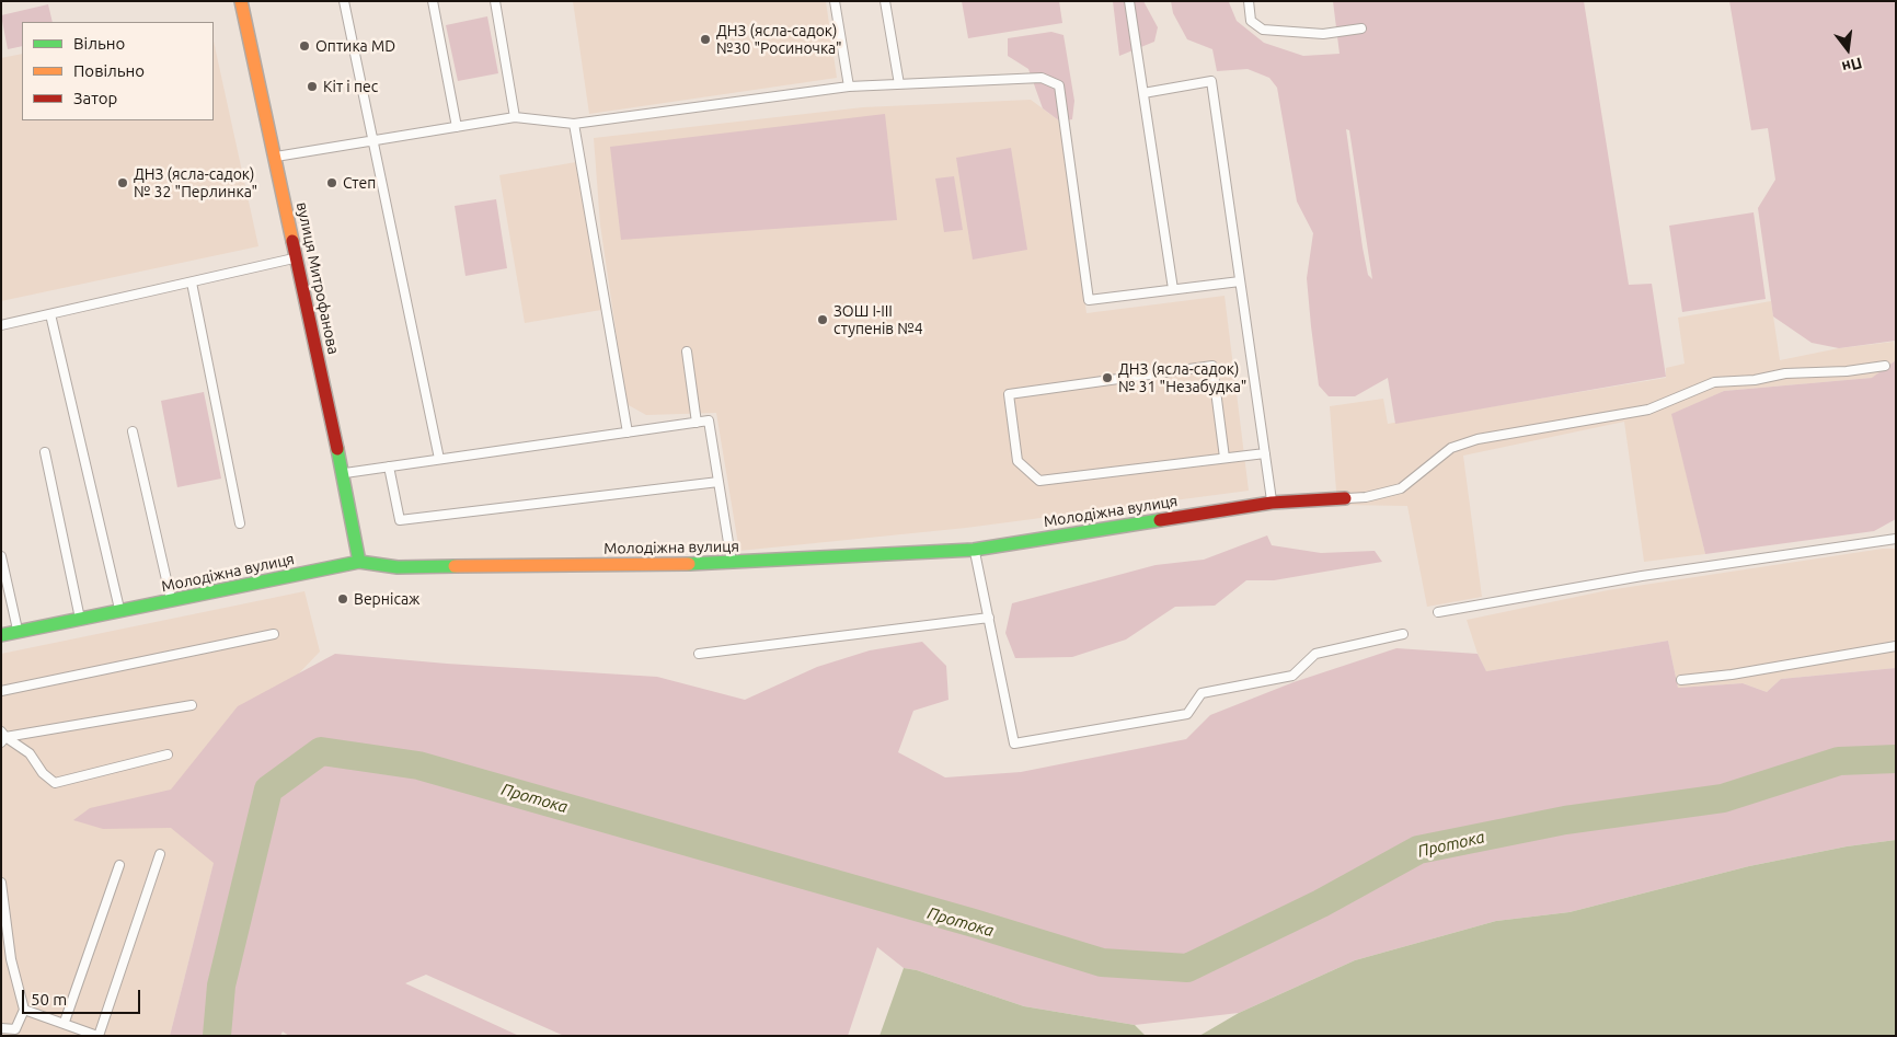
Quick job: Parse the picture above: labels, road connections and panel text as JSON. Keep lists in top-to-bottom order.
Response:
{
  "streets": {
    "street": ["вулиця Митрофанова", "Молодіжна вулиця"]
  },
  "crossings": [
    ["вулиця Митрофанова", "Молодіжна вулиця"]
  ],
  "water": ["Протока"],
  "places": [
    "ДНЗ (ясла-садок) №30 \"Росиночка\"",
    "Оптика MD",
    "Кіт і пес",
    "ДНЗ (ясла-садок) № 32 \"Перлинка\"",
    "Степ",
    "ЗОШ І-ІІІ ступенів №4",
    "ДНЗ (ясла-садок) № 31 \"Незабудка\"",
    "Вернісаж"
  ],
  "legend": ["Вільно", "Повільно", "Затор"],
  "scale_bar": "50 m",
  "north": "bottom"
}
